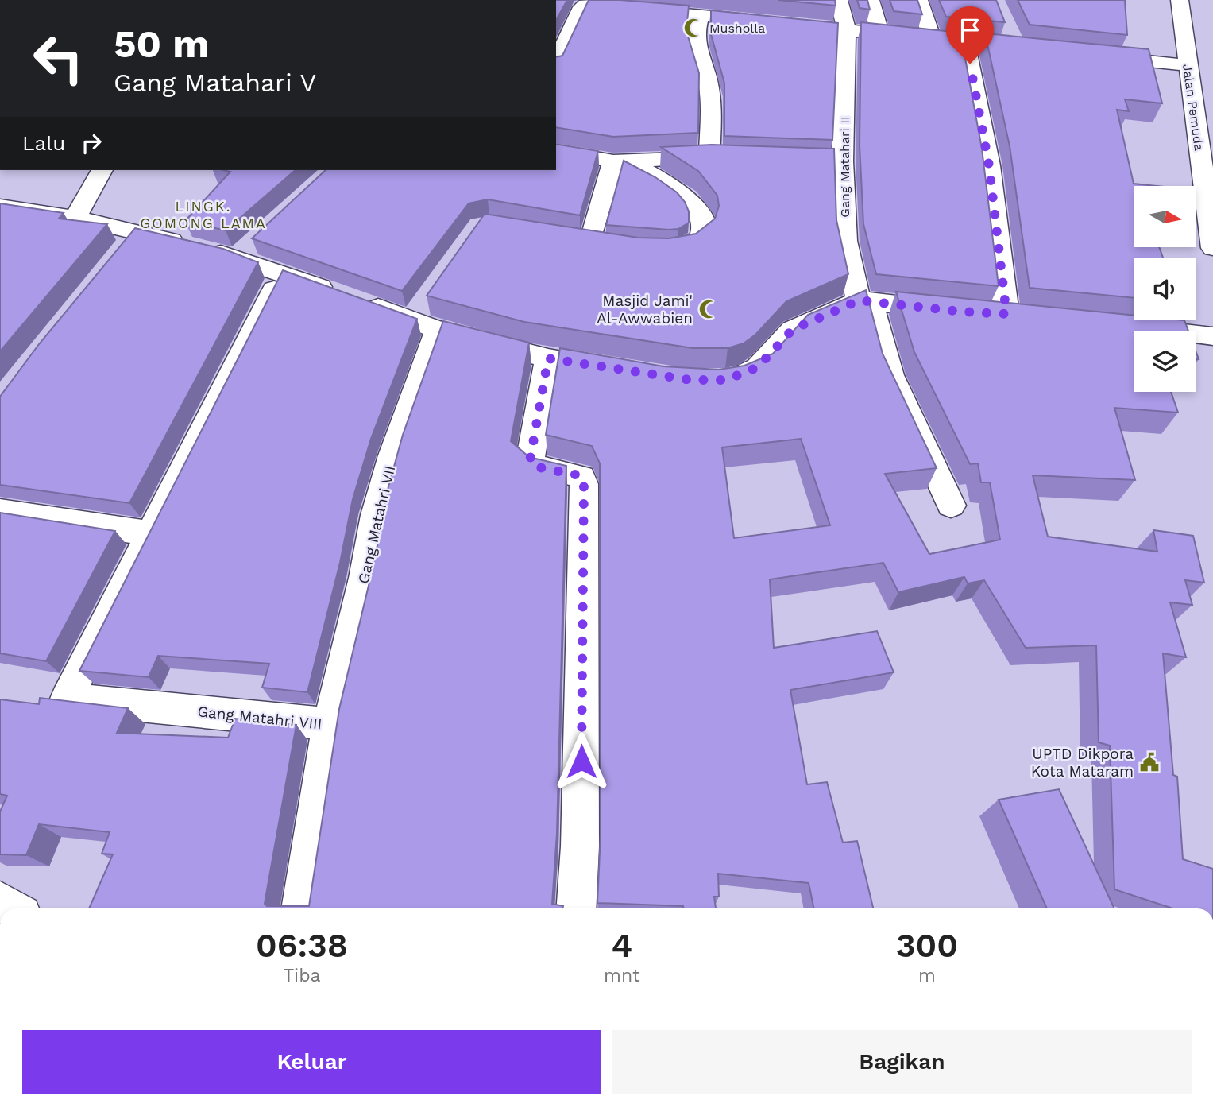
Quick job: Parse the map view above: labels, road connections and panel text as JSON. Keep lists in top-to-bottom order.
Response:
{
  "streets": {
    "street": [
      "Jalan Pemuda",
      "Gang Matahari II",
      "Gang Matahri VII",
      "Gang Matahri VIII"
    ]
  },
  "crossings": [
    ["Gang Matahri VII", "Gang Matahri VIII"]
  ],
  "districts": ["LINGK. GOMONG LAMA"],
  "places": {
    "mosque": ["Musholla", "Masjid Jami' Al-Awwabien"],
    "public building": ["UPTD Dikpora Kota Mataram"]
  },
  "north": "right",
  "page": {
    "turn": ["50 m", "Gang Matahari V"],
    "then": "Lalu",
    "eta": [
      "06:38",
      "Tiba",
      "4",
      "mnt",
      "300",
      "m"
    ],
    "buttons": ["Keluar", "Bagikan"]
  }
}
